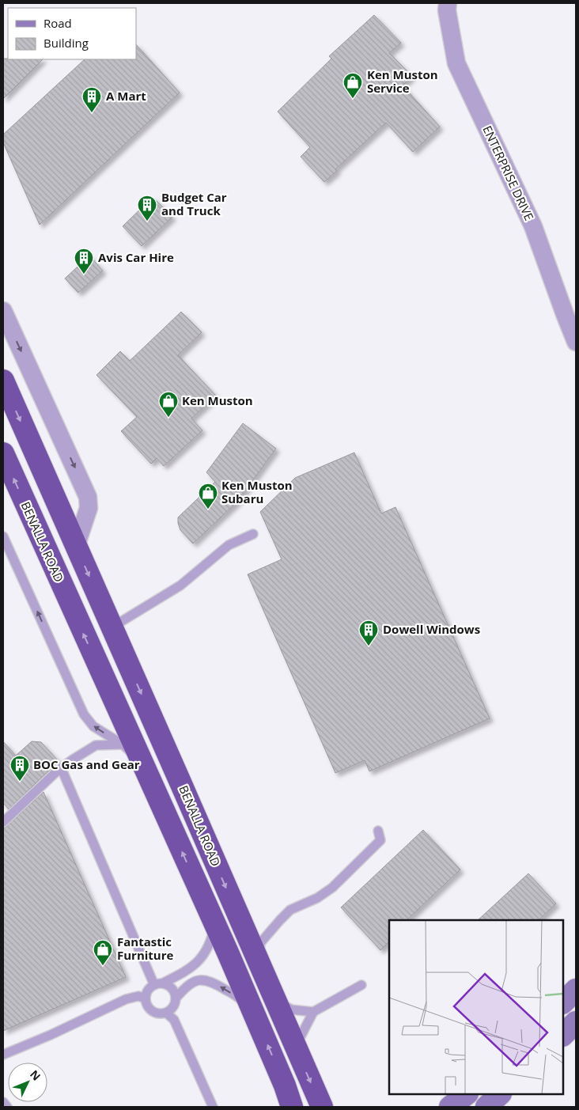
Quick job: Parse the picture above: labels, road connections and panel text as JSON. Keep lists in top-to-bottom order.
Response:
{
  "streets": {
    "highway": ["BENALLA ROAD"],
    "street": ["ENTERPRISE DRIVE"]
  },
  "places": {
    "shop": [
      "Ken Muston Service",
      "Ken Muston",
      "Ken Muston Subaru",
      "Fantastic Furniture"
    ],
    "building": [
      "A Mart",
      "Budget Car and Truck",
      "Avis Car Hire",
      "Dowell Windows",
      "BOC Gas and Gear"
    ]
  },
  "legend": ["Road", "Building"],
  "north": "top right"
}
